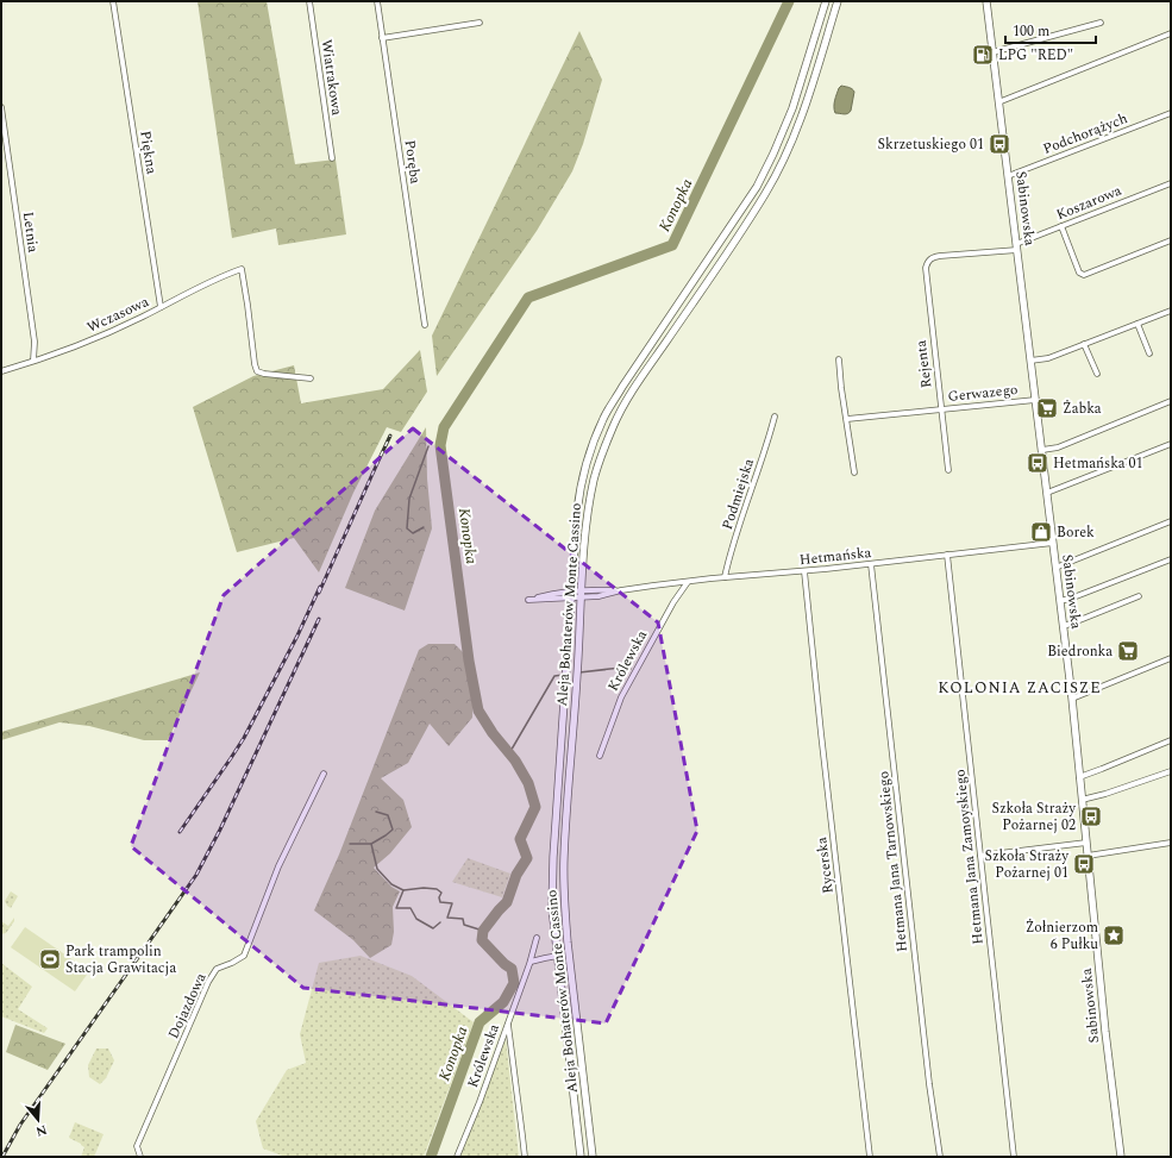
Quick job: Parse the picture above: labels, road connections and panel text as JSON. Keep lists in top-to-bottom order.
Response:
{
  "streets": {
    "main road": ["Sabinowska", "Aleja Bohaterów Monte Cassino"],
    "street": [
      "Wiatrakowa",
      "Podchorążych",
      "Piękna",
      "Poręba",
      "Koszarowa",
      "Letnia",
      "Wczasowa",
      "Rejenta",
      "Gerwazego",
      "Podmiejska",
      "Hetmańska",
      "Królewska",
      "Hetmana Jana Zamoyskiego",
      "Hetmana Jana Tarnowskiego",
      "Rycerska",
      "Dojazdowa"
    ]
  },
  "crossings": [
    ["Podchorążych", "Sabinowska"],
    ["Piękna", "Wczasowa"],
    ["Koszarowa", "Sabinowska"],
    ["Koszarowa", "Rejenta"],
    ["Sabinowska", "Gerwazego"],
    ["Sabinowska", "Hetmańska"],
    ["Letnia", "Wczasowa"],
    ["Rejenta", "Gerwazego"],
    ["Podmiejska", "Hetmańska"],
    ["Hetmańska", "Aleja Bohaterów Monte Cassino"],
    ["Hetmańska", "Królewska"],
    ["Hetmańska", "Hetmana Jana Zamoyskiego"],
    ["Hetmańska", "Hetmana Jana Tarnowskiego"],
    ["Hetmańska", "Rycerska"]
  ],
  "districts": ["KOLONIA ZACISZE"],
  "water": ["Konopka"],
  "places": {
    "fuel station": ["LPG \"RED\""],
    "bus stop": [
      "Skrzetuskiego 01",
      "Hetmańska 01",
      "Szkoła Straży Pożarnej 02",
      "Szkoła Straży Pożarnej 01"
    ],
    "supermarket": ["Żabka", "Biedronka"],
    "shop": ["Borek"],
    "place": ["Żołnierzom 6 Pułku"],
    "sports": ["Park trampolin Stacja Grawitacja"]
  },
  "scale_bar": "100 m",
  "north": "bottom"
}
